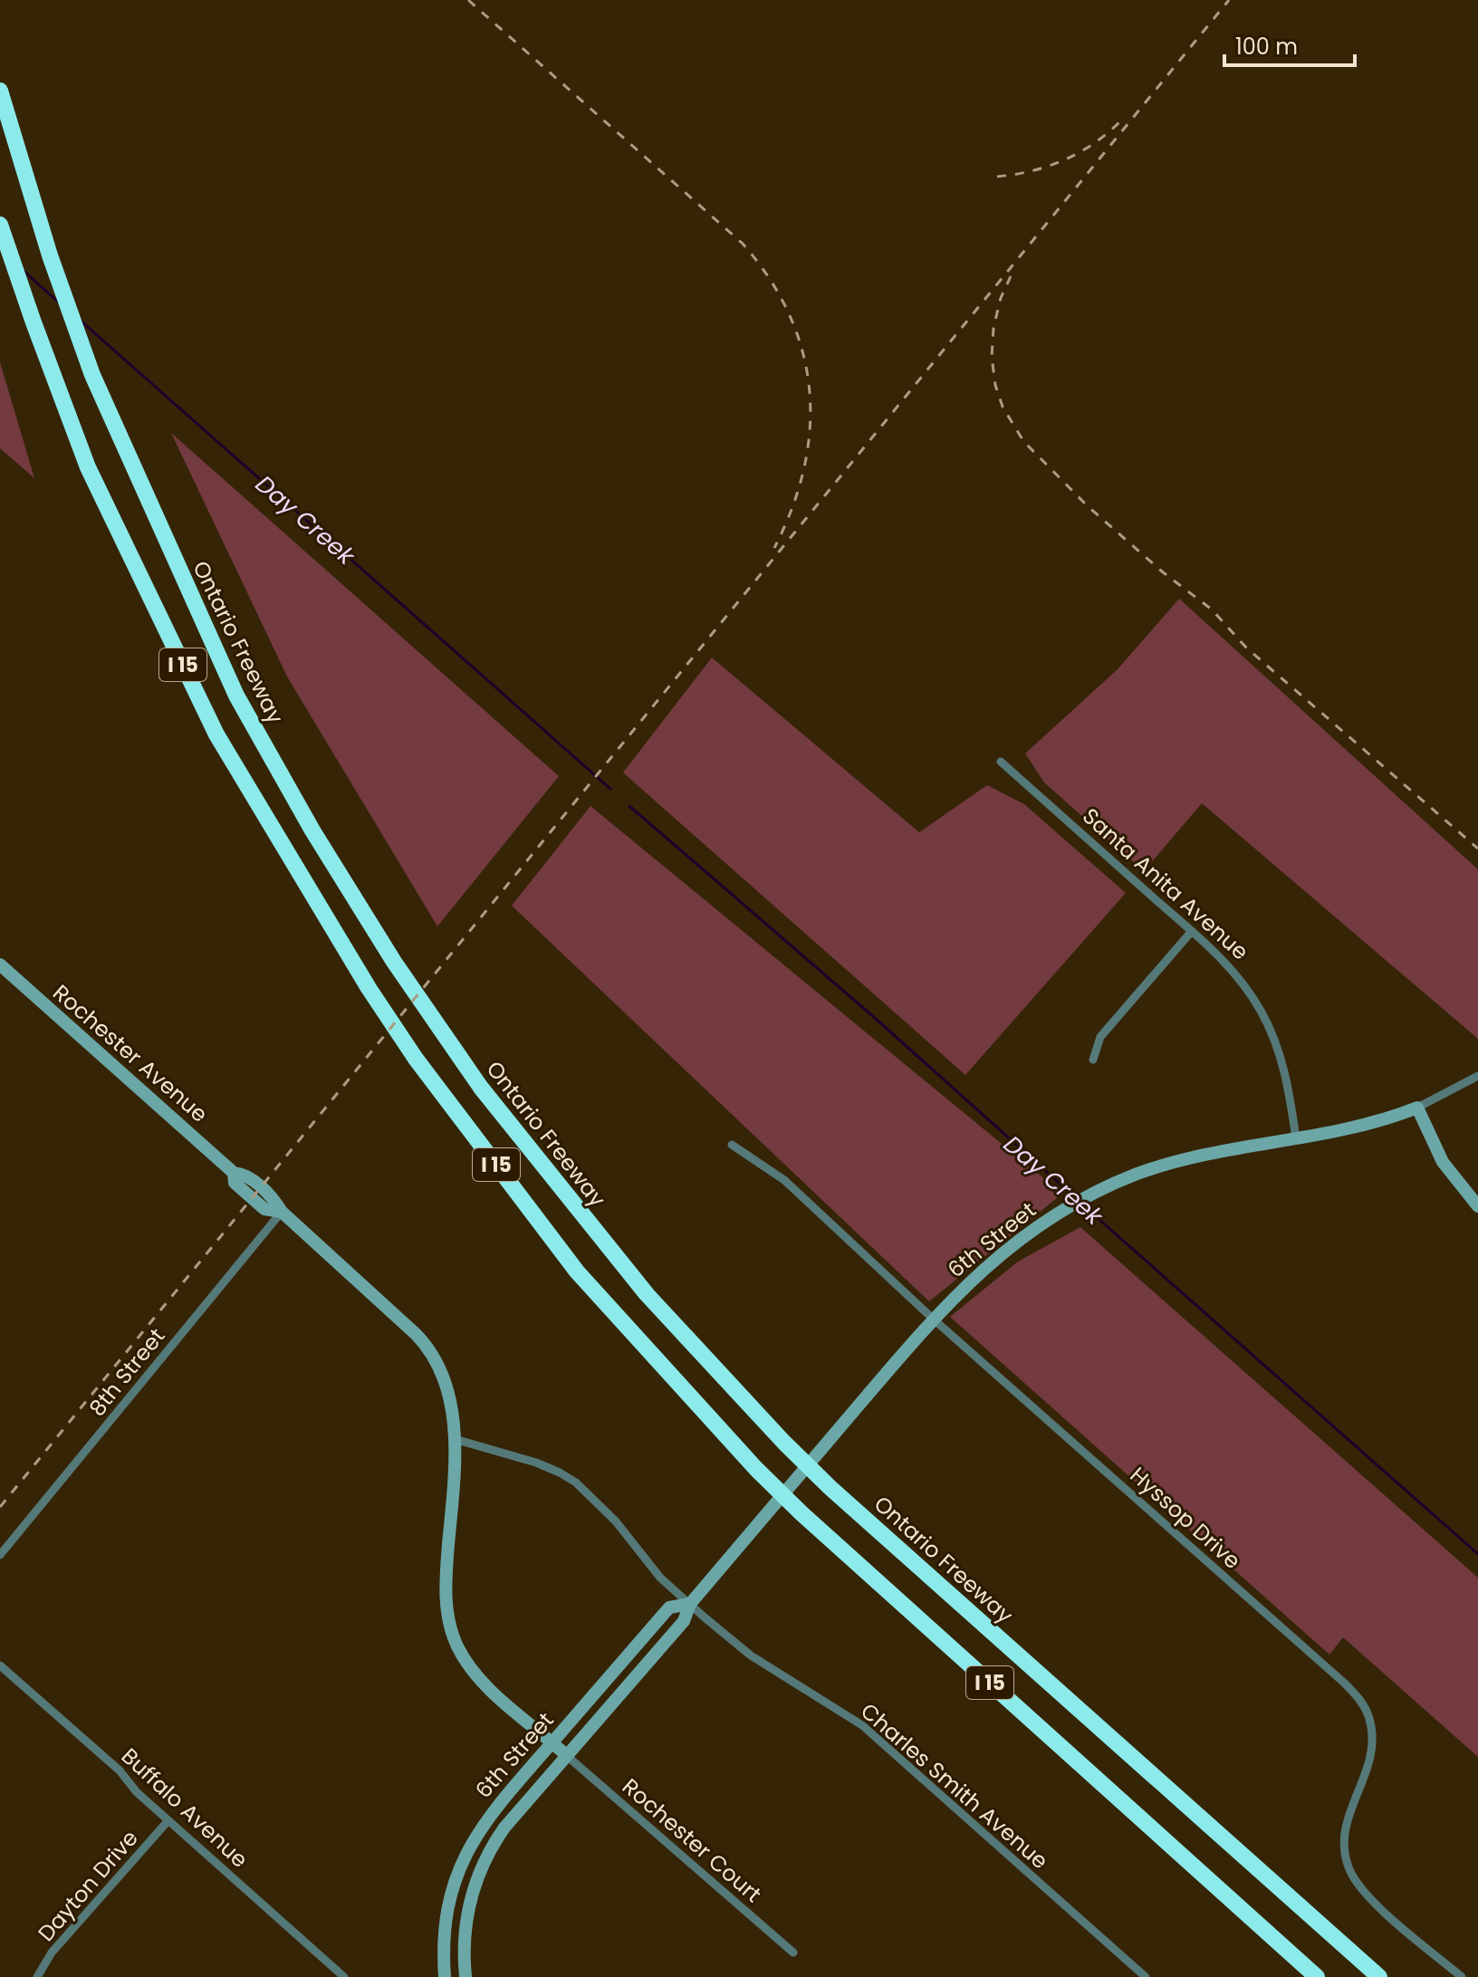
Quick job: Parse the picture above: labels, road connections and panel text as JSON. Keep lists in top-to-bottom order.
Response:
{
  "streets": {
    "highway": ["Ontario Freeway", "I 15"],
    "main road": ["Rochester Avenue", "6th Street"],
    "street": [
      "Santa Anita Avenue",
      "8th Street",
      "Hyssop Drive",
      "Charles Smith Avenue",
      "Buffalo Avenue",
      "Rochester Court",
      "Dayton Drive"
    ]
  },
  "crossings": [
    ["Santa Anita Avenue", "6th Street"],
    ["Rochester Avenue", "6th Street"],
    ["Rochester Avenue", "8th Street"],
    ["Rochester Avenue", "Charles Smith Avenue"],
    ["Rochester Avenue", "Rochester Court"],
    ["6th Street", "Hyssop Drive"],
    ["6th Street", "Charles Smith Avenue"],
    ["6th Street", "Rochester Court"],
    ["Buffalo Avenue", "Dayton Drive"]
  ],
  "water": ["Day Creek"],
  "scale_bar": "100 m"
}
